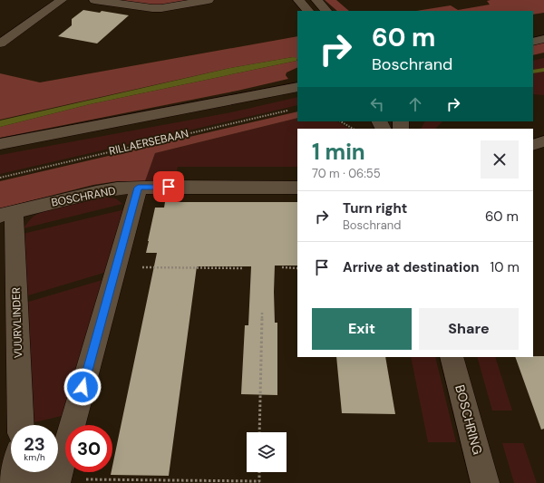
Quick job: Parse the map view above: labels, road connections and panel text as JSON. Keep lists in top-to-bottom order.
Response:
{
  "streets": {
    "street": ["BOSCHRAND", "VUURVLINDER", "BOSCHRING"],
    "path": ["RILLAERSEBAAN"]
  },
  "crossings": [
    ["BOSCHRAND", "VUURVLINDER"]
  ],
  "page": {
    "turn": ["60 m", "Boschrand"],
    "heading": ["1 min", "70 m · 06:55"],
    "list": [
      {
        "name": "Turn right",
        "note": "Boschrand",
        "value": "60 m"
      },
      {
        "name": "Arrive at destination",
        "value": "10 m"
      }
    ],
    "buttons": ["Exit", "Share"],
    "speed": "23 km/h",
    "limit": "30"
  }
}
